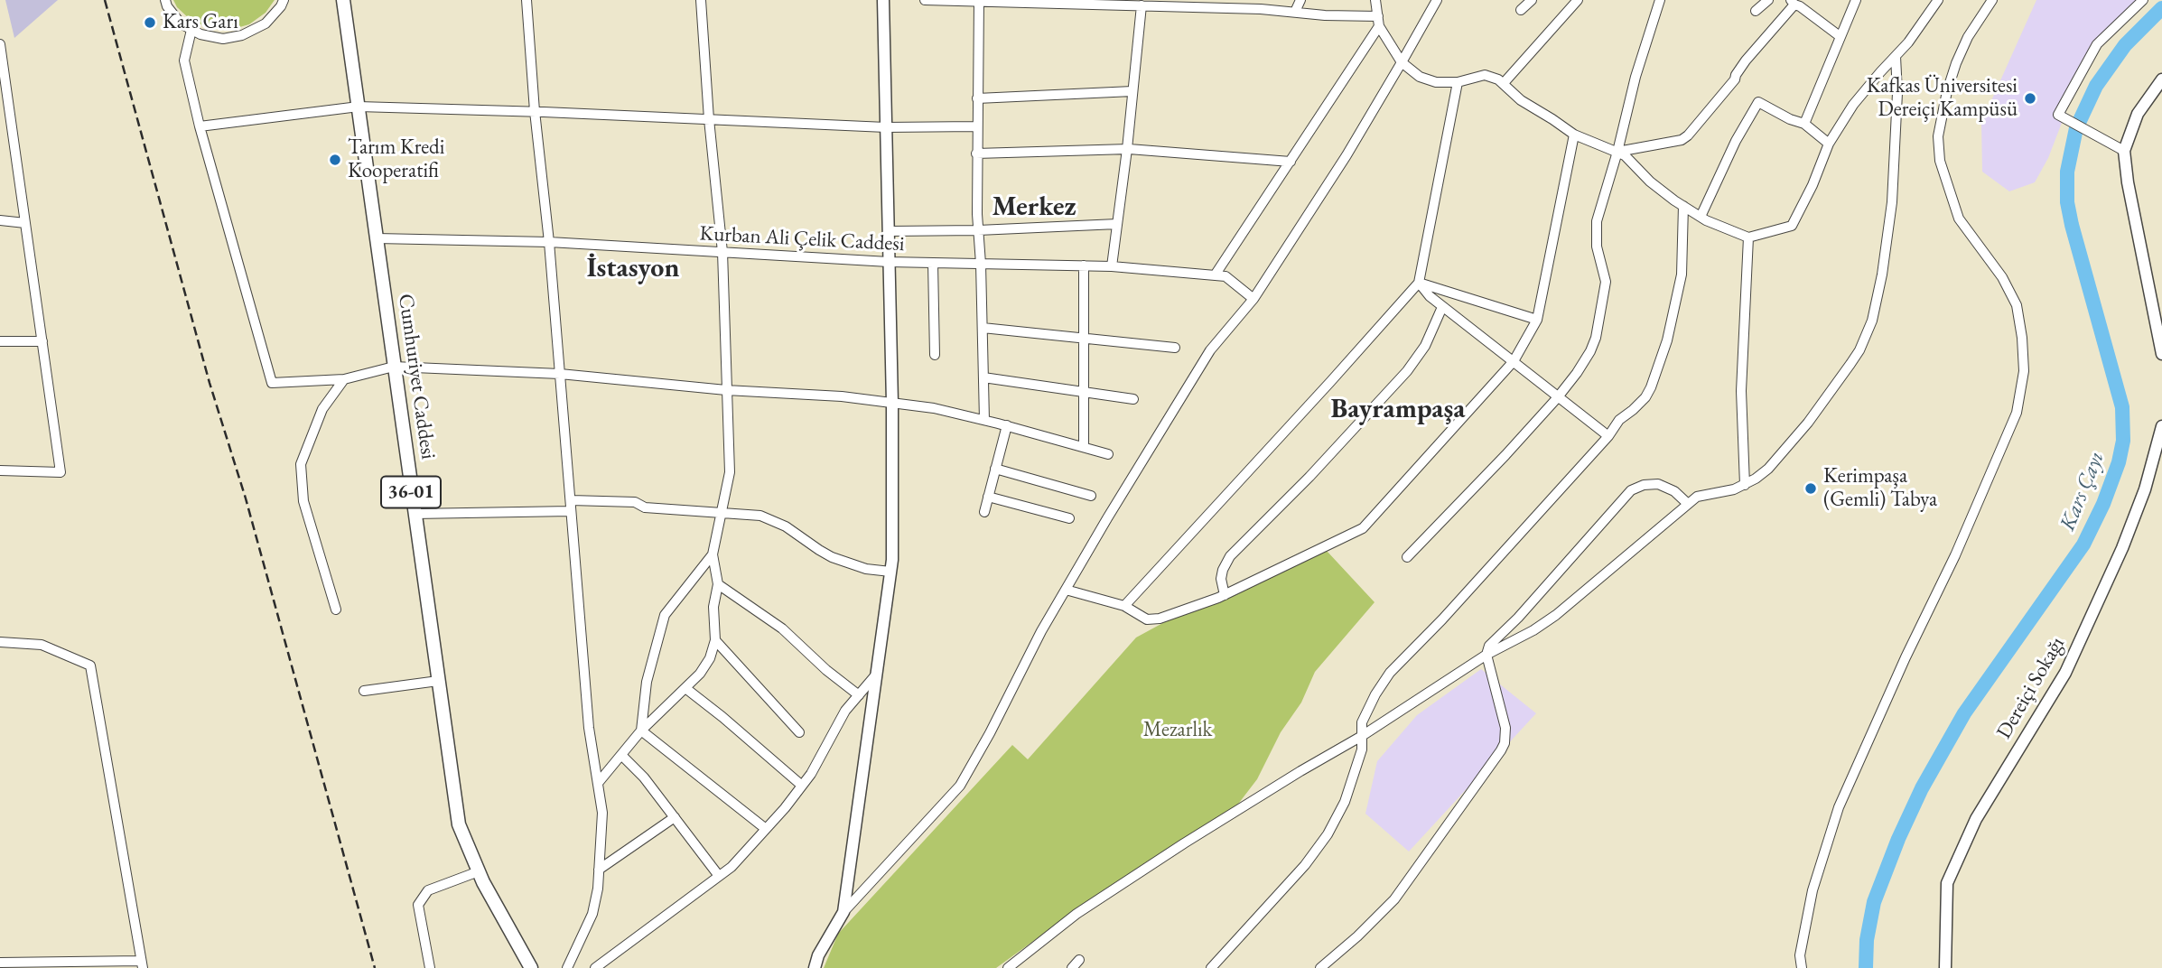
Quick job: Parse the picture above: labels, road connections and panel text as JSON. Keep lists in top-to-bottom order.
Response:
{
  "streets": {
    "main road": ["Cumhuriyet Caddesi", "36-01", "Dereiçi Sokağı"],
    "street": ["Kurban Ali Çelik Caddesi"]
  },
  "crossings": [
    ["Kurban Ali Çelik Caddesi", "Cumhuriyet Caddesi"]
  ],
  "districts": ["Merkez", "İstasyon", "Bayrampaşa"],
  "water": ["Kars Çayı"],
  "parks": ["Mezarlık"],
  "places": [
    "Kars Garı",
    "Kafkas Üniversitesi Dereiçi Kampüsü",
    "Tarım Kredi Kooperatifi",
    "Kerimpaşa (Gemli) Tabya"
  ]
}
